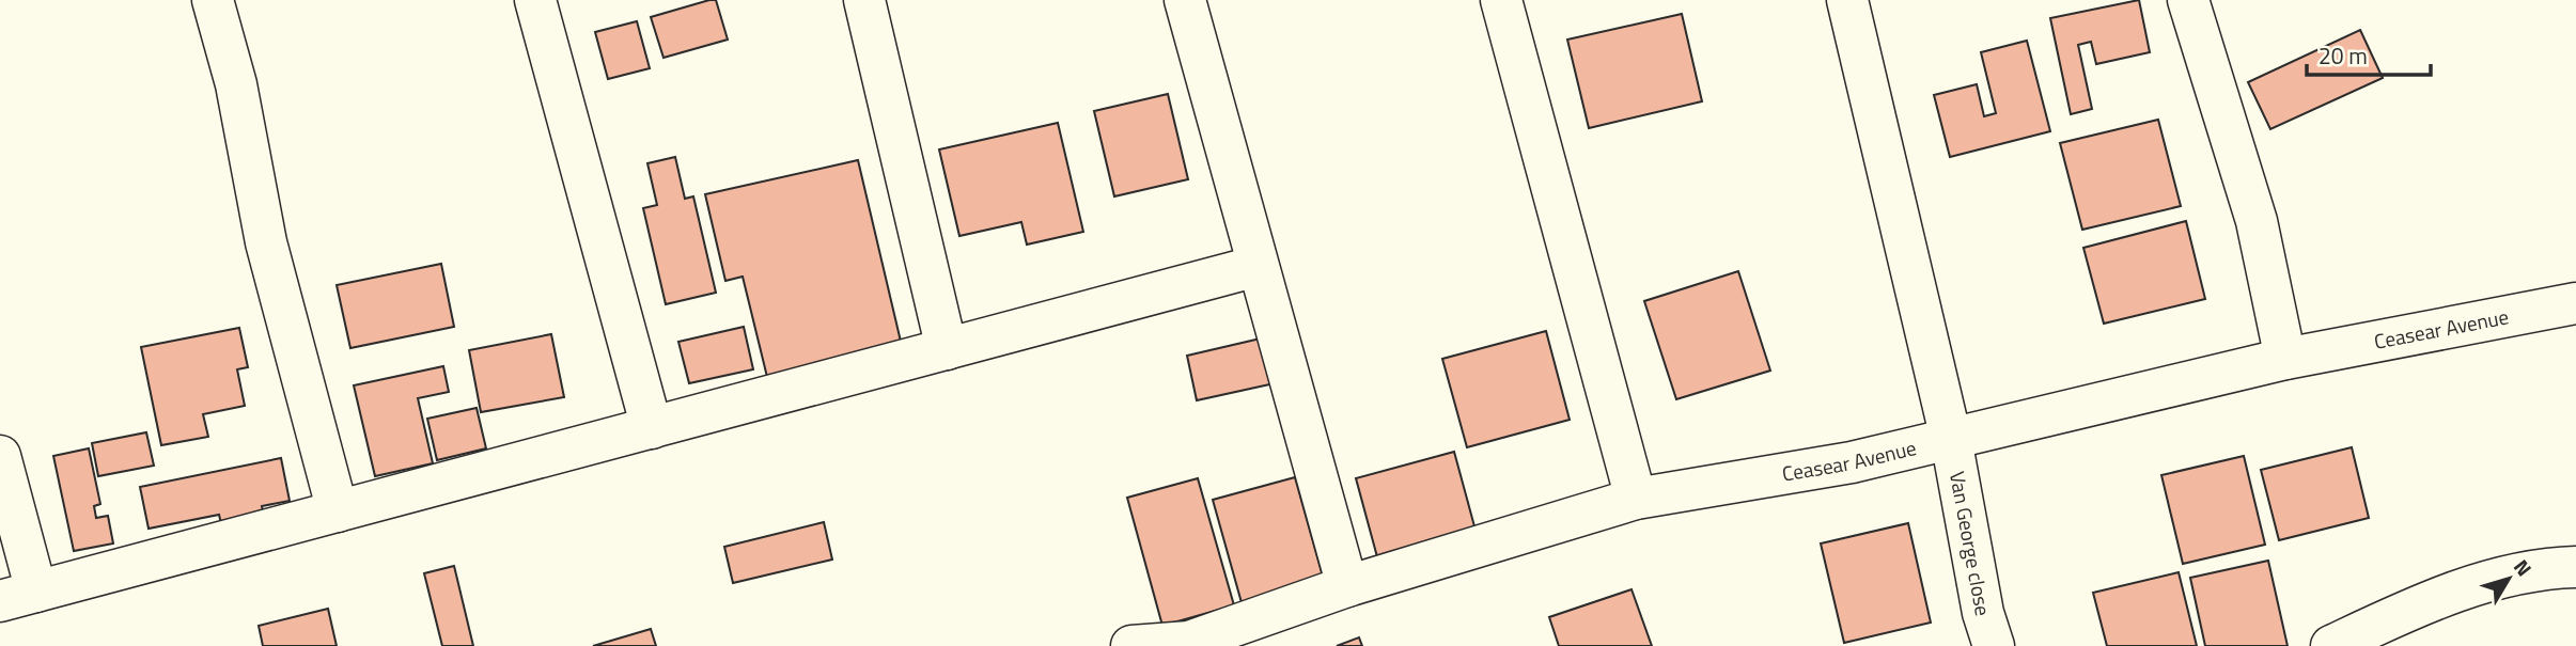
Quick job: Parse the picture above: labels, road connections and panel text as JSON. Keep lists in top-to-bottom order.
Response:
{
  "streets": {
    "street": ["Ceasear Avenue", "Van George close"]
  },
  "crossings": [
    ["Ceasear Avenue", "Van George close"]
  ],
  "scale_bar": "20 m",
  "north": "top right"
}
